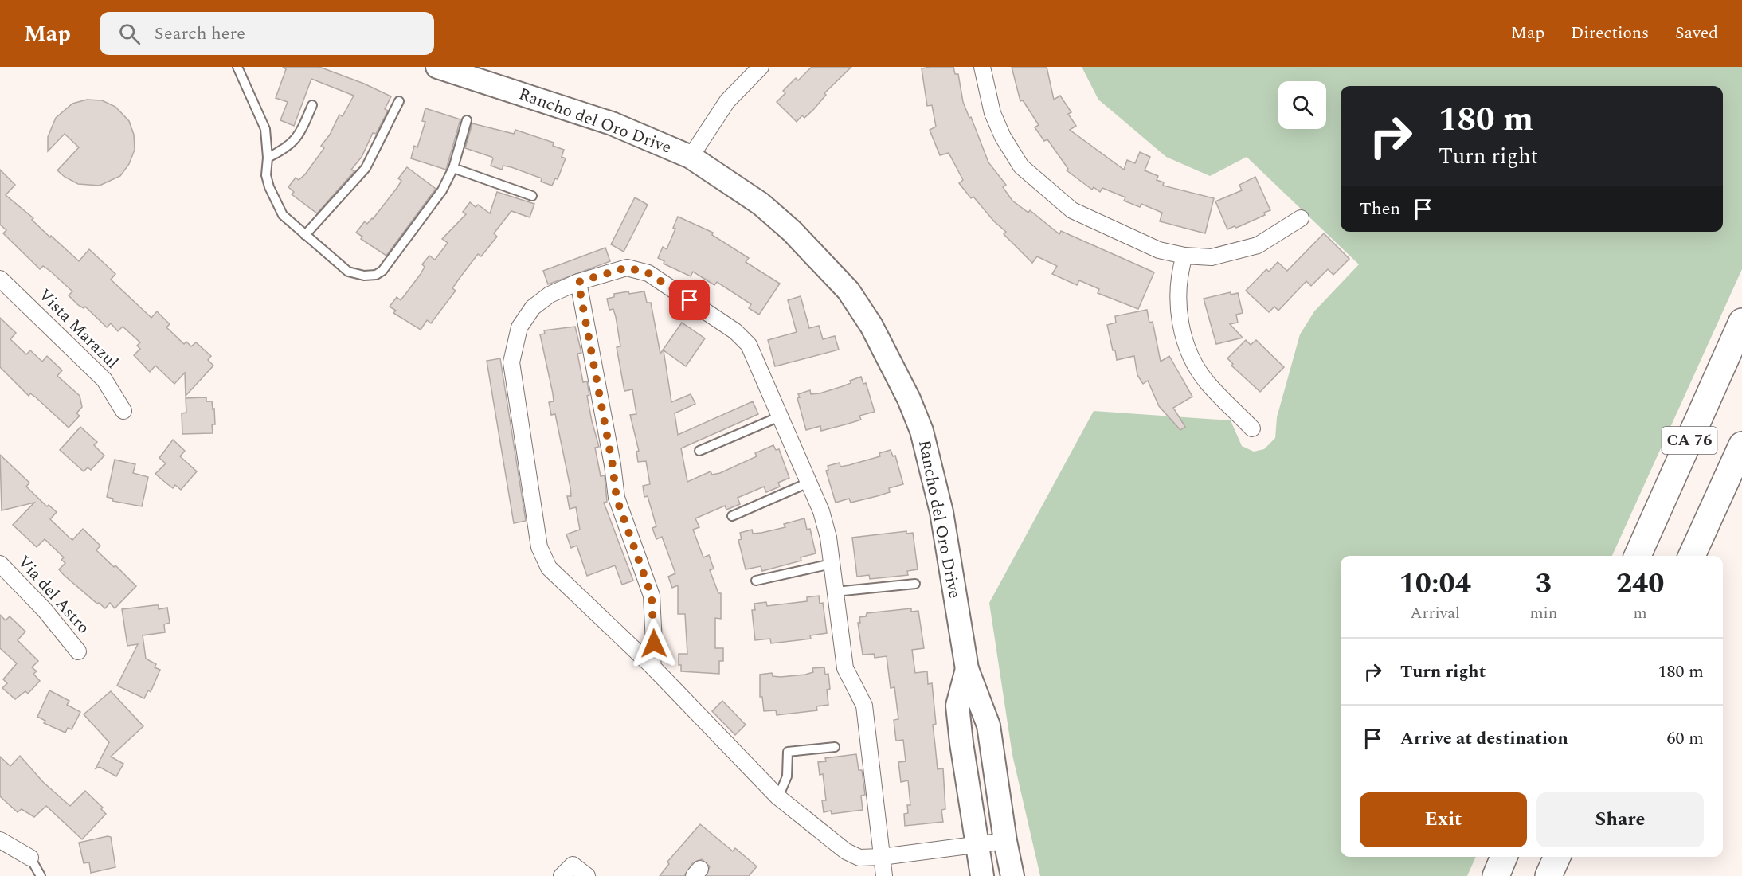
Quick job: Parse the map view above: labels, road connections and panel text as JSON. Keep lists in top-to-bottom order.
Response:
{
  "streets": {
    "highway": ["CA 76"],
    "main road": ["Rancho del Oro Drive"],
    "street": ["Vista Marazul", "Via del Astro"]
  },
  "page": {
    "header": "Map",
    "search": "Search here",
    "nav": ["Map", "Directions", "Saved"],
    "turn": ["180 m", "Turn right"],
    "then": "Then",
    "eta": [
      "10:04",
      "Arrival",
      "3",
      "min",
      "240",
      "m"
    ],
    "list": [
      {
        "name": "Turn right",
        "value": "180 m"
      },
      {
        "name": "Arrive at destination",
        "value": "60 m"
      }
    ],
    "buttons": ["Exit", "Share"]
  }
}
